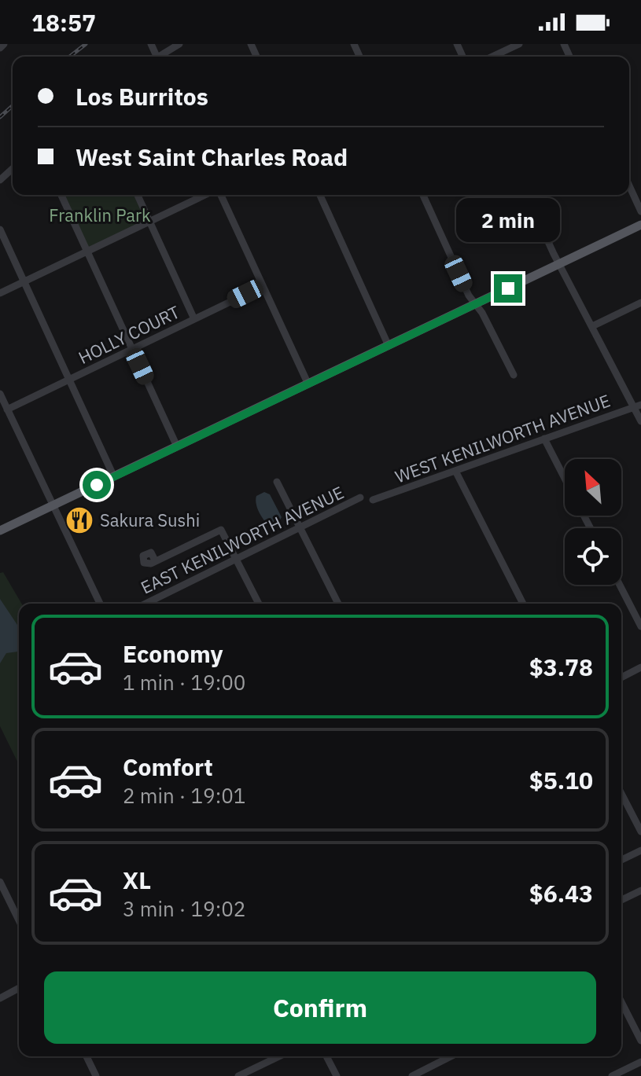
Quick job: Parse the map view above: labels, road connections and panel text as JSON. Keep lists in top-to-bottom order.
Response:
{
  "streets": {
    "street": ["HOLLY COURT", "WEST KENILWORTH AVENUE", "EAST KENILWORTH AVENUE"]
  },
  "parks": ["Franklin Park"],
  "places": {
    "restaurant": ["Sakura Sushi"]
  },
  "north": "top left",
  "page": {
    "status": "18:57",
    "banner": ["Los Burritos", "West Saint Charles Road"],
    "bubble": "2 min",
    "list": [
      {
        "name": "Economy",
        "note": "1 min · 19:00",
        "value": "$3.78"
      },
      {
        "name": "Comfort",
        "note": "2 min · 19:01",
        "value": "$5.10"
      },
      {
        "name": "XL",
        "note": "3 min · 19:02",
        "value": "$6.43"
      }
    ],
    "buttons": "Confirm"
  }
}
